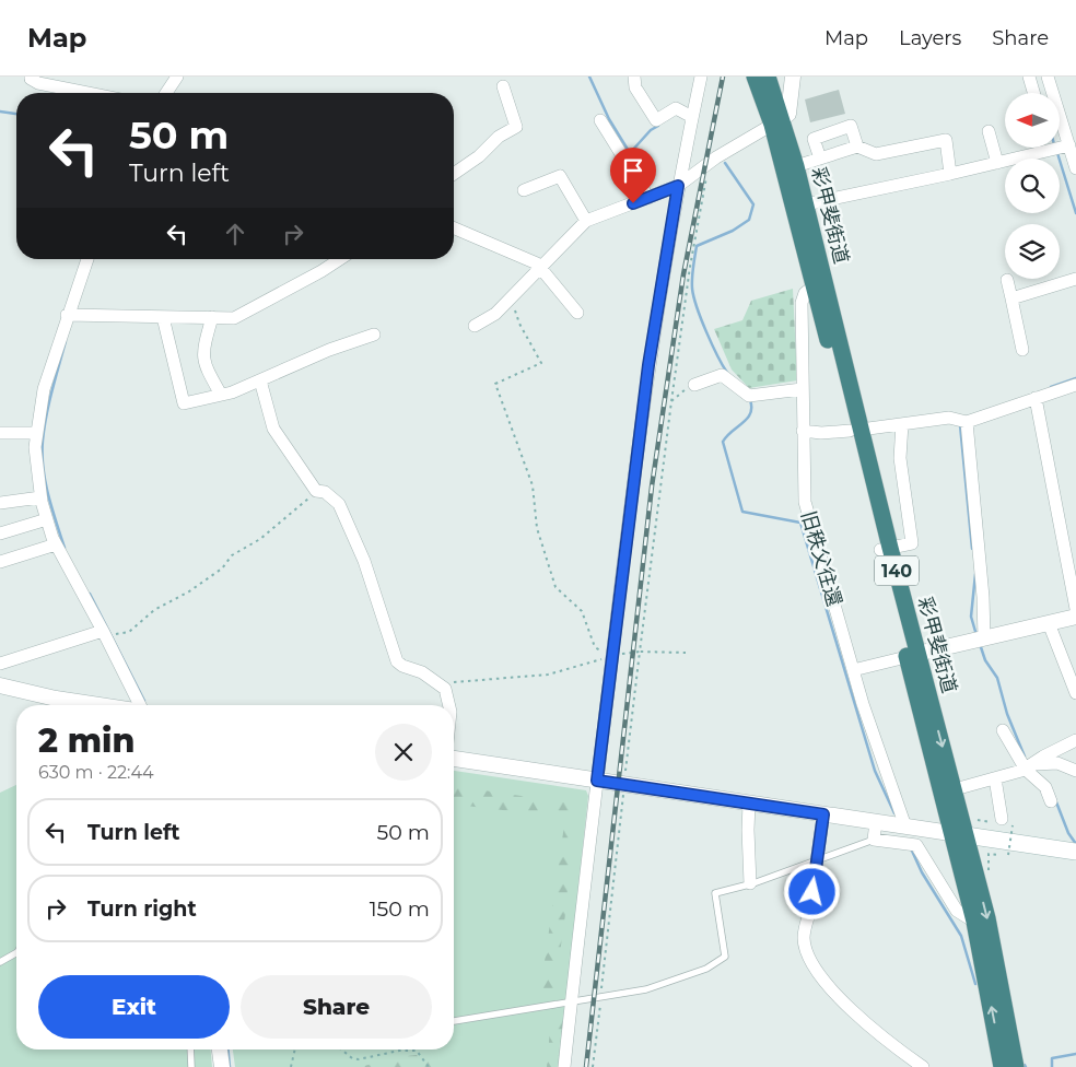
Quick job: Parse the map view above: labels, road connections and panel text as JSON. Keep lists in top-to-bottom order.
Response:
{
  "streets": {
    "highway": ["彩甲斐街道", "140"],
    "street": ["旧秩父往還"]
  },
  "crossings": [
    ["彩甲斐街道", "旧秩父往還"]
  ],
  "north": "left",
  "page": {
    "header": "Map",
    "nav": ["Map", "Layers", "Share"],
    "turn": ["50 m", "Turn left"],
    "heading": ["2 min", "630 m · 22:44"],
    "list": [
      {
        "name": "Turn left",
        "value": "50 m"
      },
      {
        "name": "Turn right",
        "value": "150 m"
      }
    ],
    "buttons": ["Exit", "Share"]
  }
}
